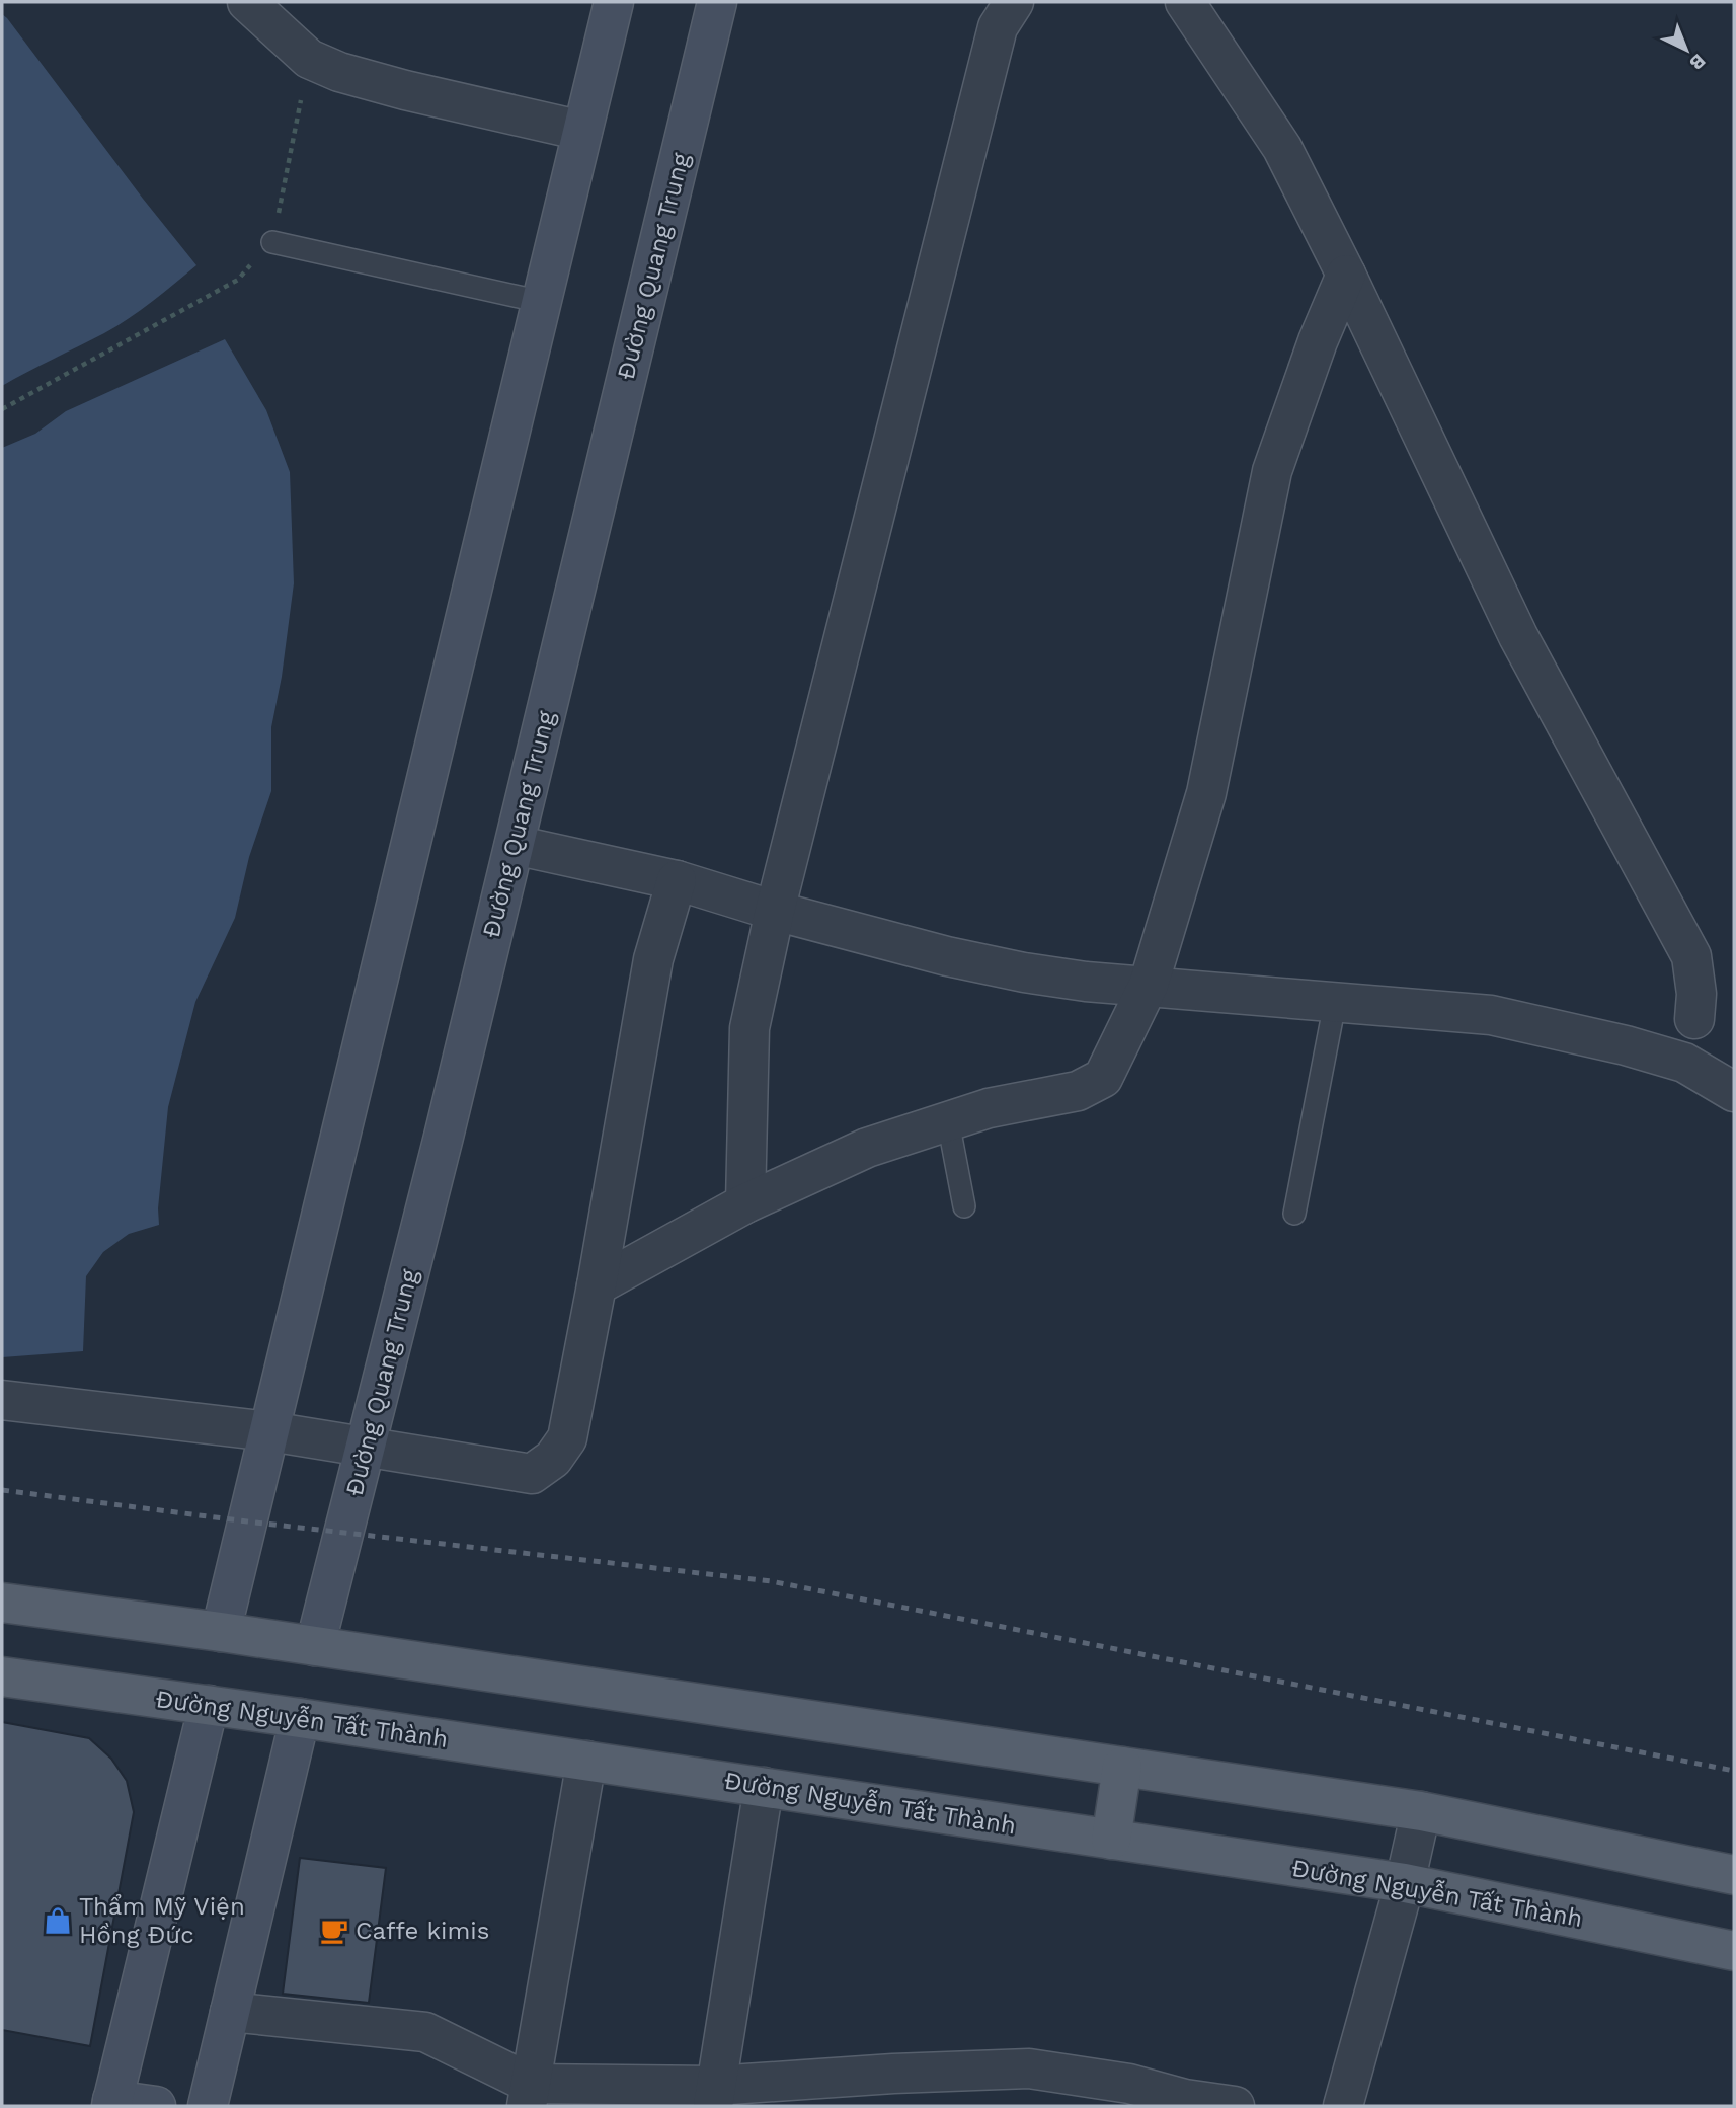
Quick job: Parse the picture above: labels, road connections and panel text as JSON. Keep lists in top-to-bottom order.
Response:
{
  "streets": {
    "main road": ["Đường Quang Trung", "Đường Nguyễn Tất Thành"]
  },
  "places": {
    "shop": ["Thẩm Mỹ Viện Hồng Đức"],
    "cafe": ["Caffe kimis"]
  },
  "north": "bottom right"
}
